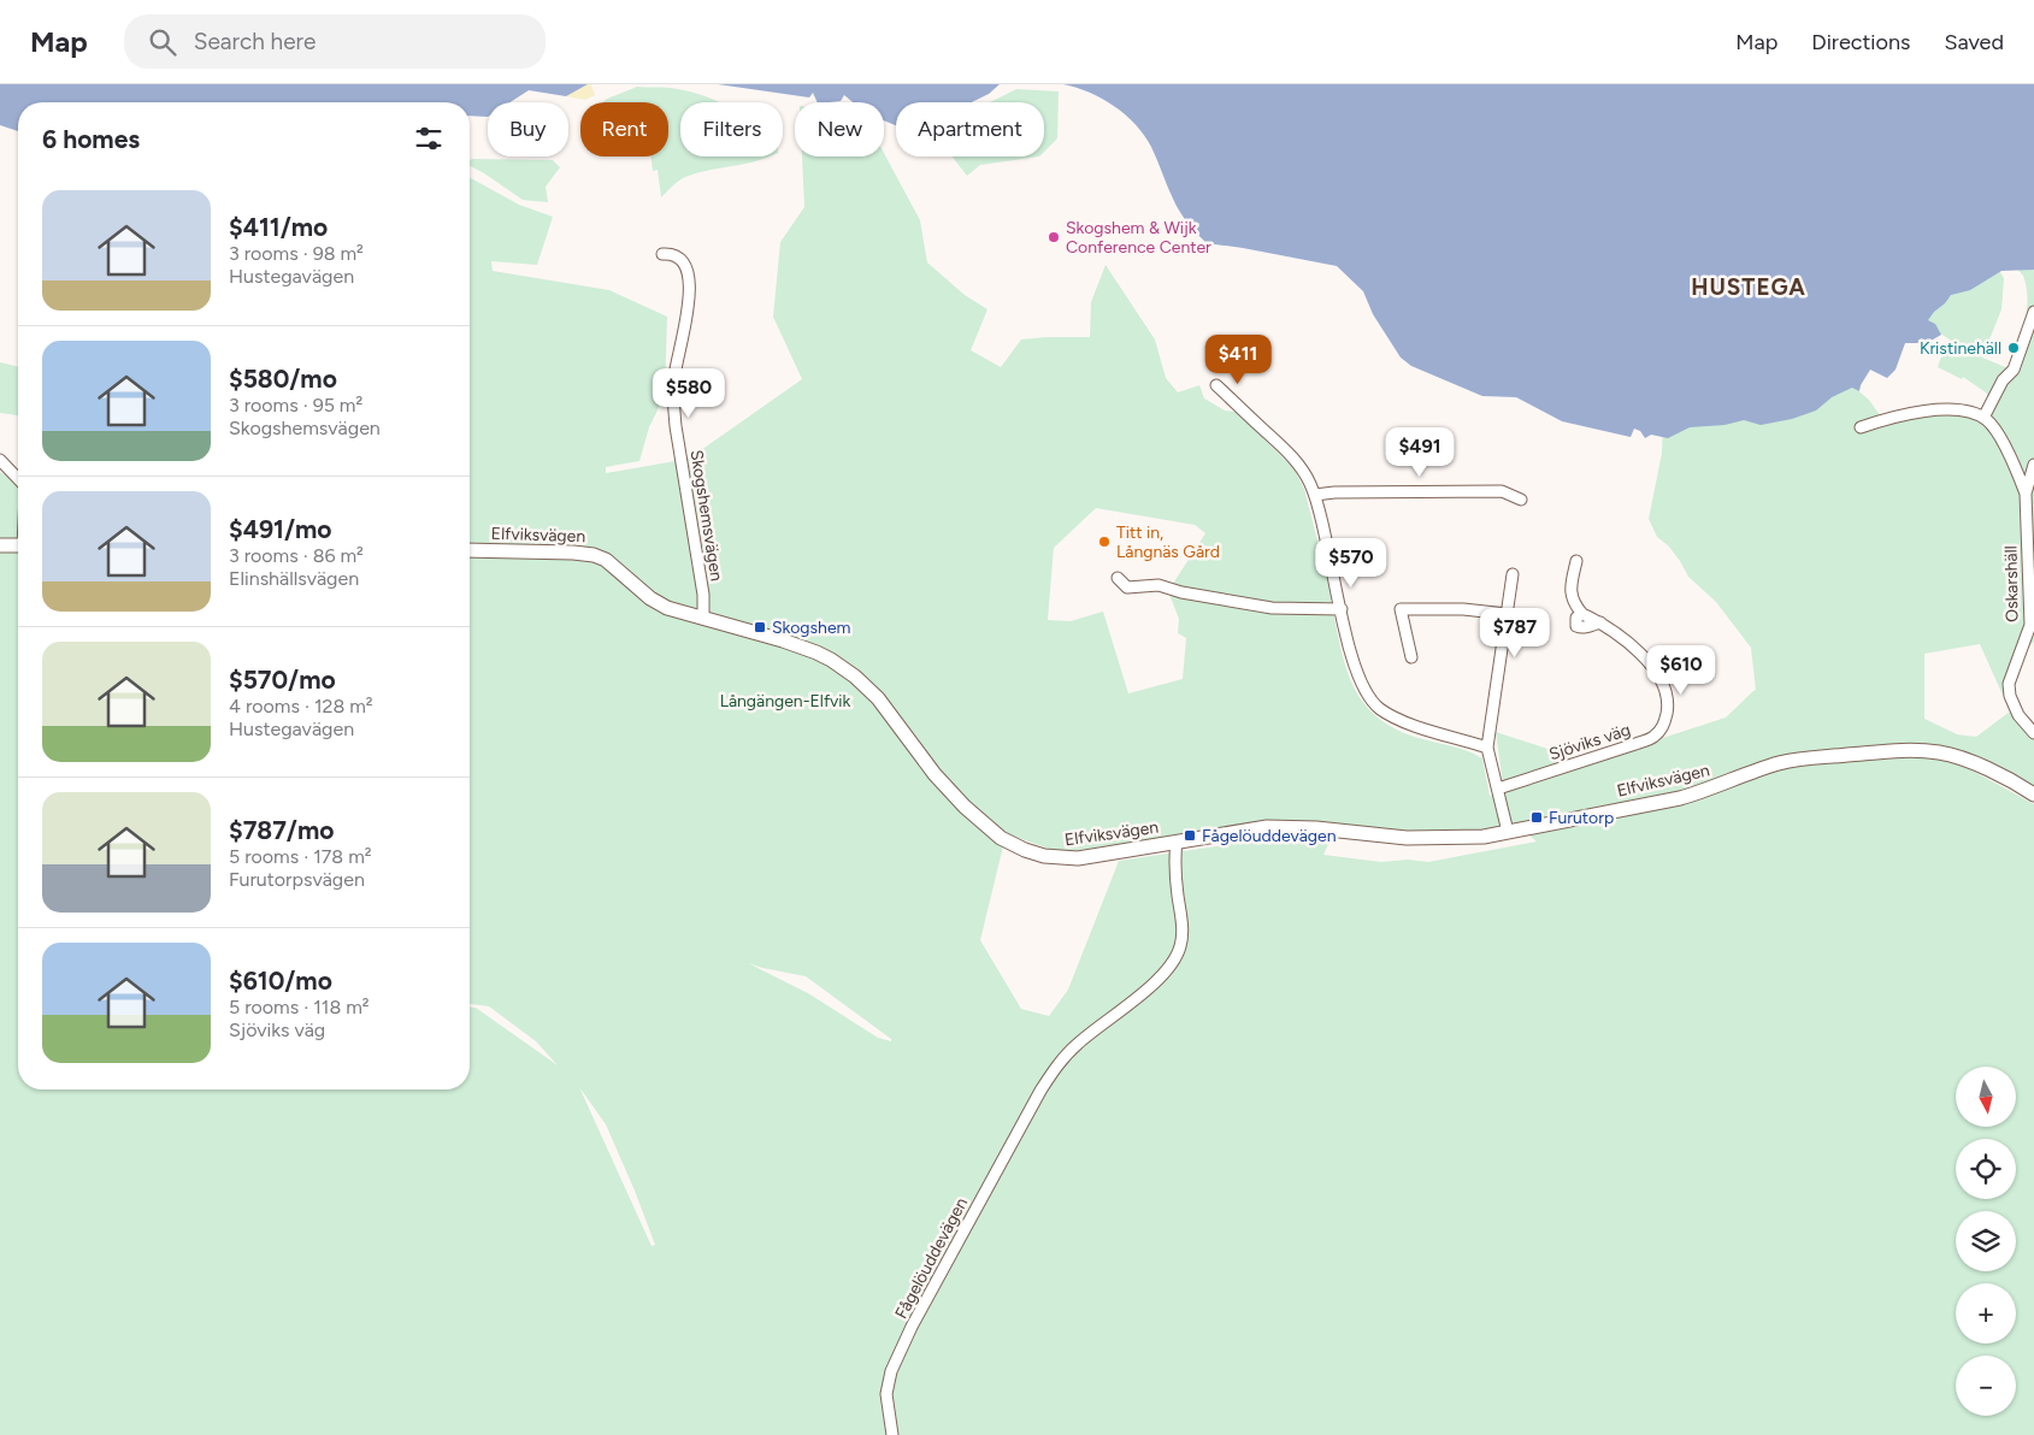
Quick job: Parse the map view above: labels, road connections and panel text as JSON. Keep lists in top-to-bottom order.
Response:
{
  "streets": {
    "street": [
      "Skogshemsvägen",
      "Elfviksvägen",
      "Oskarshäll",
      "Sjöviks väg",
      "Fågelöuddevägen"
    ]
  },
  "crossings": [
    ["Skogshemsvägen", "Elfviksvägen"],
    ["Elfviksvägen", "Fågelöuddevägen"]
  ],
  "districts": ["HUSTEGA"],
  "parks": ["Långängen-Elfvik"],
  "places": {
    "other": ["Skogshem & Wijk Conference Center", "Kristinehäll", "Titt in, Långnäs Gård"],
    "transit": ["Skogshem", "Furutorp", "Fågelöuddevägen"]
  },
  "north": "bottom",
  "page": {
    "header": "Map",
    "search": "Search here",
    "nav": ["Map", "Directions", "Saved"],
    "chip": [
      "Buy",
      "Rent",
      "Filters",
      "New",
      "Apartment"
    ],
    "heading": "6 homes",
    "list": [
      {
        "name": "$411/mo",
        "note": "3 rooms · 98 m² · Hustegavägen"
      },
      {
        "name": "$580/mo",
        "note": "3 rooms · 95 m² · Skogshemsvägen"
      },
      {
        "name": "$491/mo",
        "note": "3 rooms · 86 m² · Elinshällsvägen"
      },
      {
        "name": "$570/mo",
        "note": "4 rooms · 128 m² · Hustegavägen"
      },
      {
        "name": "$787/mo",
        "note": "5 rooms · 178 m² · Furutorpsvägen"
      },
      {
        "name": "$610/mo",
        "note": "5 rooms · 118 m² · Sjöviks väg"
      }
    ],
    "price": [
      "$411",
      "$580",
      "$491",
      "$570",
      "$787",
      "$610"
    ],
    "map_buttons": ["+", "−"]
  }
}
